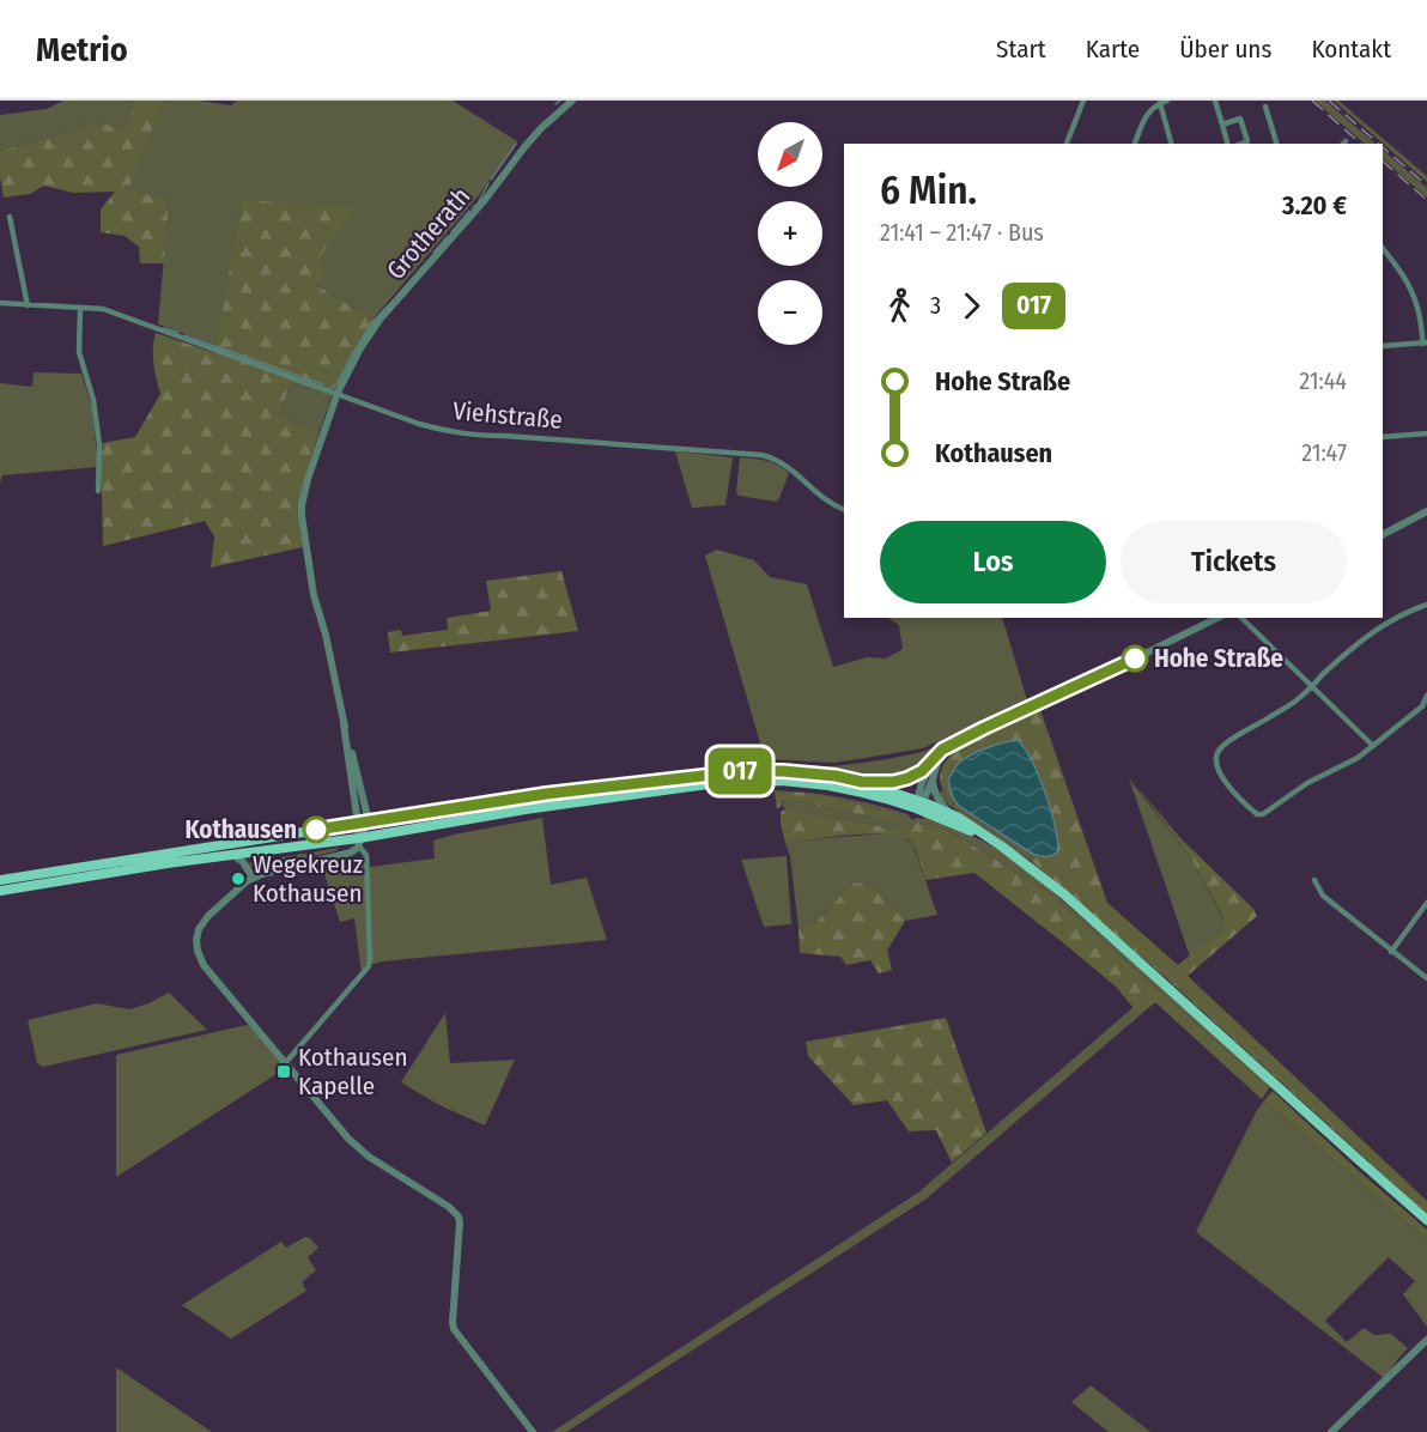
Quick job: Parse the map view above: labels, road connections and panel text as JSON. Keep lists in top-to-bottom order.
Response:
{
  "streets": {
    "street": ["Grotherath", "Viehstraße"]
  },
  "crossings": [
    ["Grotherath", "Viehstraße"]
  ],
  "places": {
    "other": ["Hohe Straße", "Kothausen", "Wegekreuz Kothausen"],
    "transit": ["Kothausen Kapelle"]
  },
  "lines": ["bus line 017"],
  "north": "bottom left",
  "page": {
    "header": "Metrio",
    "nav": [
      "Start",
      "Karte",
      "Über uns",
      "Kontakt"
    ],
    "on_map": "017",
    "map_buttons": ["+", "−"],
    "heading": ["6 Min.", "21:41 – 21:47 · Bus", "3.20 €"],
    "legs": ["3", "017"],
    "list": [
      {
        "name": "Hohe Straße",
        "value": "21:44"
      },
      {
        "name": "Kothausen",
        "value": "21:47"
      }
    ],
    "buttons": ["Los", "Tickets"]
  }
}
